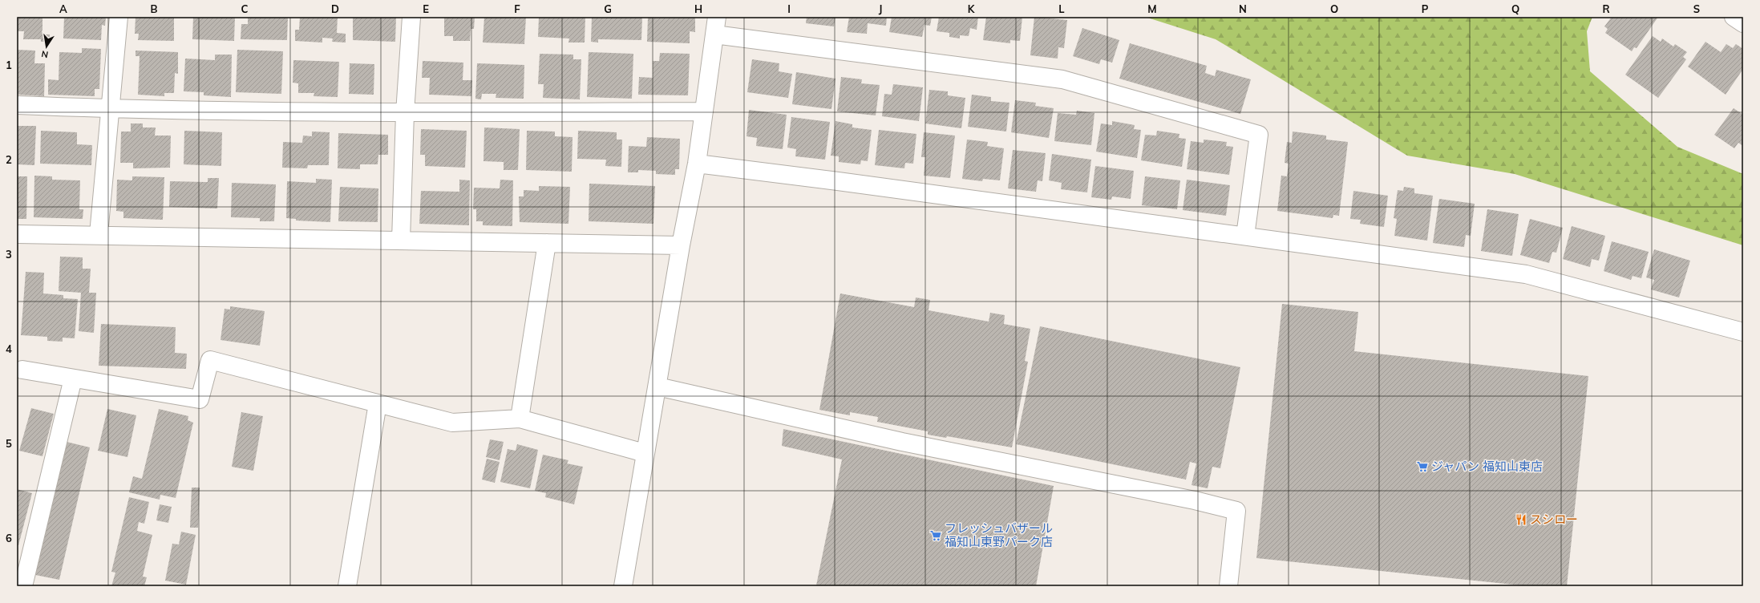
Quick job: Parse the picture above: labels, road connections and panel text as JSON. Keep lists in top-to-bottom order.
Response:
{
  "places": {
    "supermarket": ["ジャパン 福知山東店", "フレッシュバザール 福知山東野パーク店"],
    "restaurant": ["スシロー"]
  },
  "north": "bottom",
  "grid": {
    "columns": [
      "A",
      "B",
      "C",
      "D",
      "E",
      "F",
      "G",
      "H",
      "I",
      "J",
      "K",
      "L",
      "M",
      "N",
      "O",
      "P",
      "Q",
      "R",
      "S"
    ],
    "rows": [
      "1",
      "2",
      "3",
      "4",
      "5",
      "6"
    ]
  }
}
